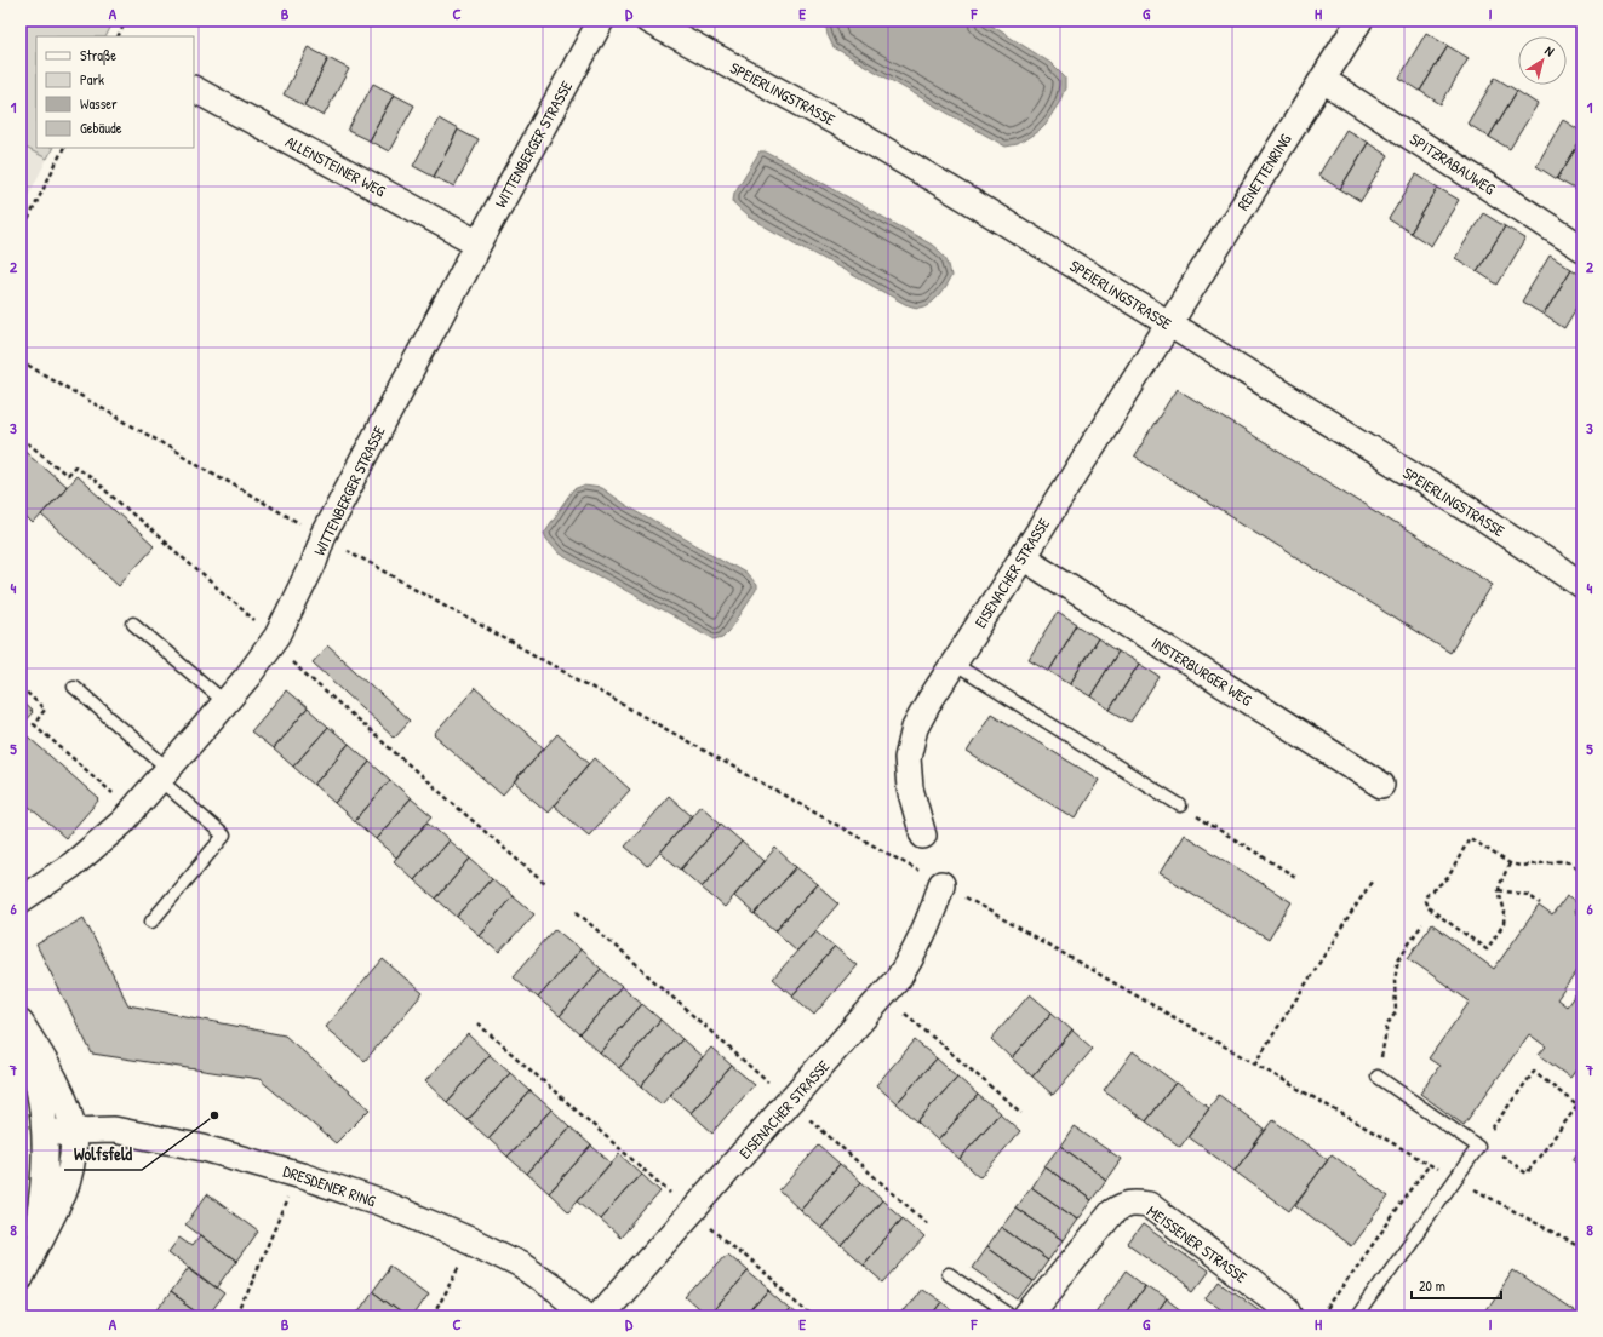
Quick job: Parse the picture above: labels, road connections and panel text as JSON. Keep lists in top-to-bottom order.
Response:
{
  "streets": {
    "street": [
      "SPEIERLINGSTRASSE",
      "WITTENBERGER STRASSE",
      "SPITZRABAUWEG",
      "ALLENSTEINER WEG",
      "RENETTENRING",
      "EISENACHER STRASSE",
      "INSTERBURGER WEG",
      "DRESDENER RING",
      "MEISSENER STRASSE"
    ]
  },
  "crossings": [
    ["SPEIERLINGSTRASSE", "RENETTENRING"],
    ["SPEIERLINGSTRASSE", "EISENACHER STRASSE"],
    ["WITTENBERGER STRASSE", "ALLENSTEINER WEG"],
    ["SPITZRABAUWEG", "RENETTENRING"],
    ["RENETTENRING", "EISENACHER STRASSE"],
    ["EISENACHER STRASSE", "INSTERBURGER WEG"]
  ],
  "places": ["Wolfsfeld"],
  "legend": [
    "Straße",
    "Park",
    "Wasser",
    "Gebäude"
  ],
  "scale_bar": "20 m",
  "north": "top right",
  "grid": {
    "columns": [
      "A",
      "B",
      "C",
      "D",
      "E",
      "F",
      "G",
      "H",
      "I"
    ],
    "rows": [
      "1",
      "2",
      "3",
      "4",
      "5",
      "6",
      "7",
      "8"
    ]
  }
}
